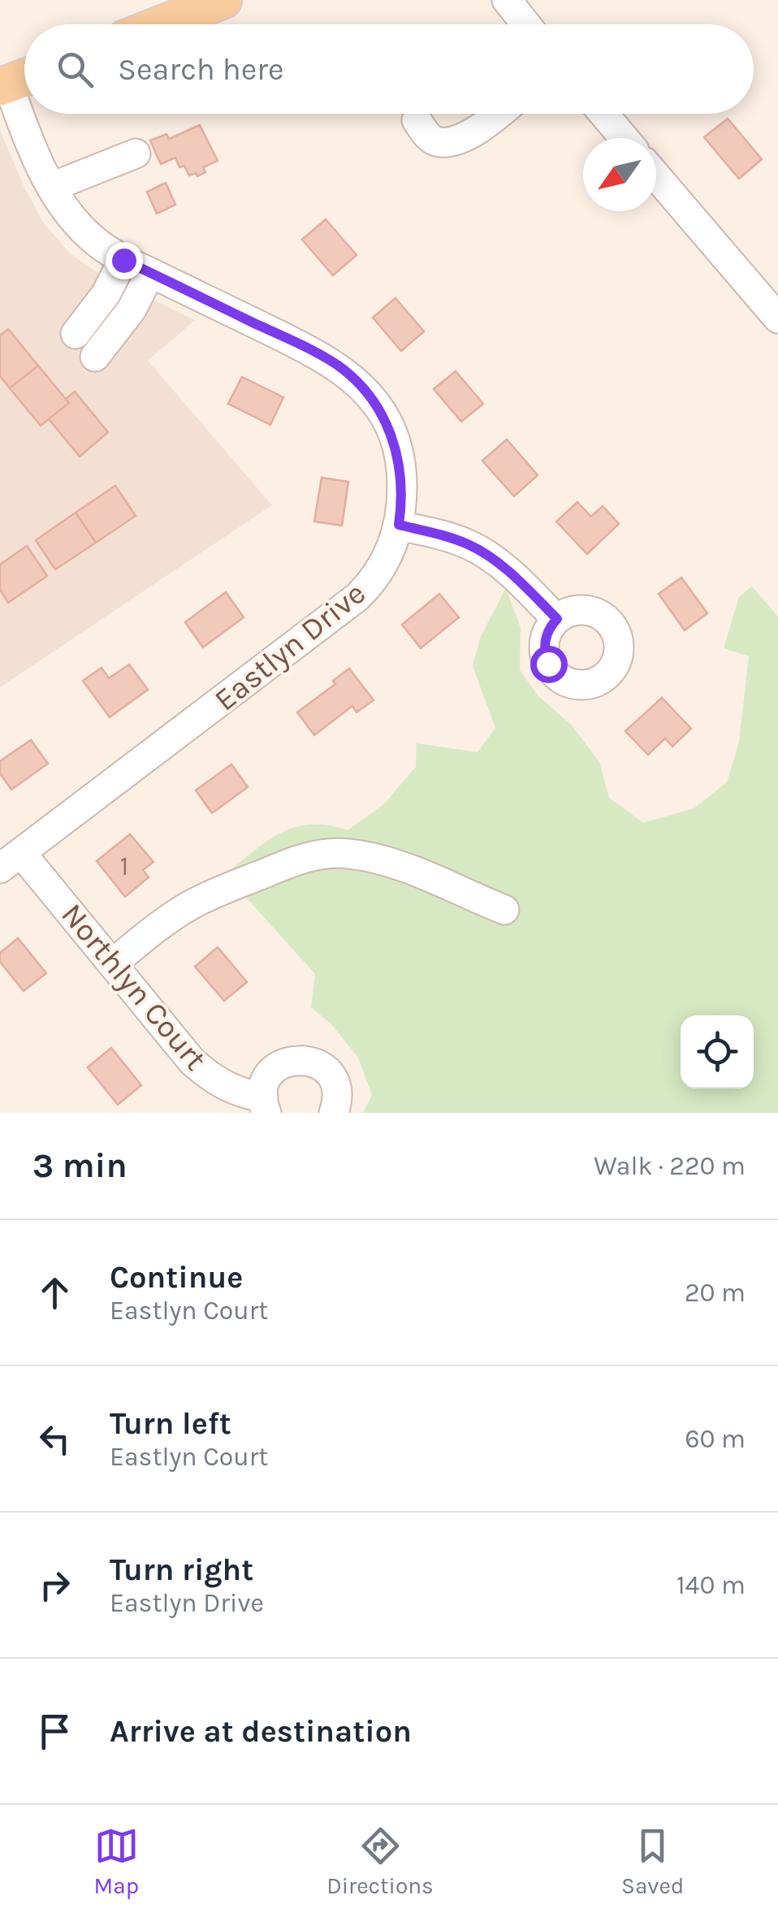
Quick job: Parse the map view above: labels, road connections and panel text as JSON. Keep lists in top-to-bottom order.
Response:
{
  "streets": {
    "street": ["Eastlyn Drive", "Northlyn Court"]
  },
  "crossings": [
    ["Eastlyn Drive", "Northlyn Court"]
  ],
  "house_numbers": ["1"],
  "north": "bottom left",
  "page": {
    "search": "Search here",
    "heading": ["3 min", "Walk · 220 m"],
    "list": [
      ["Continue", "Eastlyn Court", "20 m"],
      ["Turn left", "Eastlyn Court", "60 m"],
      ["Turn right", "Eastlyn Drive", "140 m"],
      "Arrive at destination"
    ],
    "nav": ["Map", "Directions", "Saved"]
  }
}
